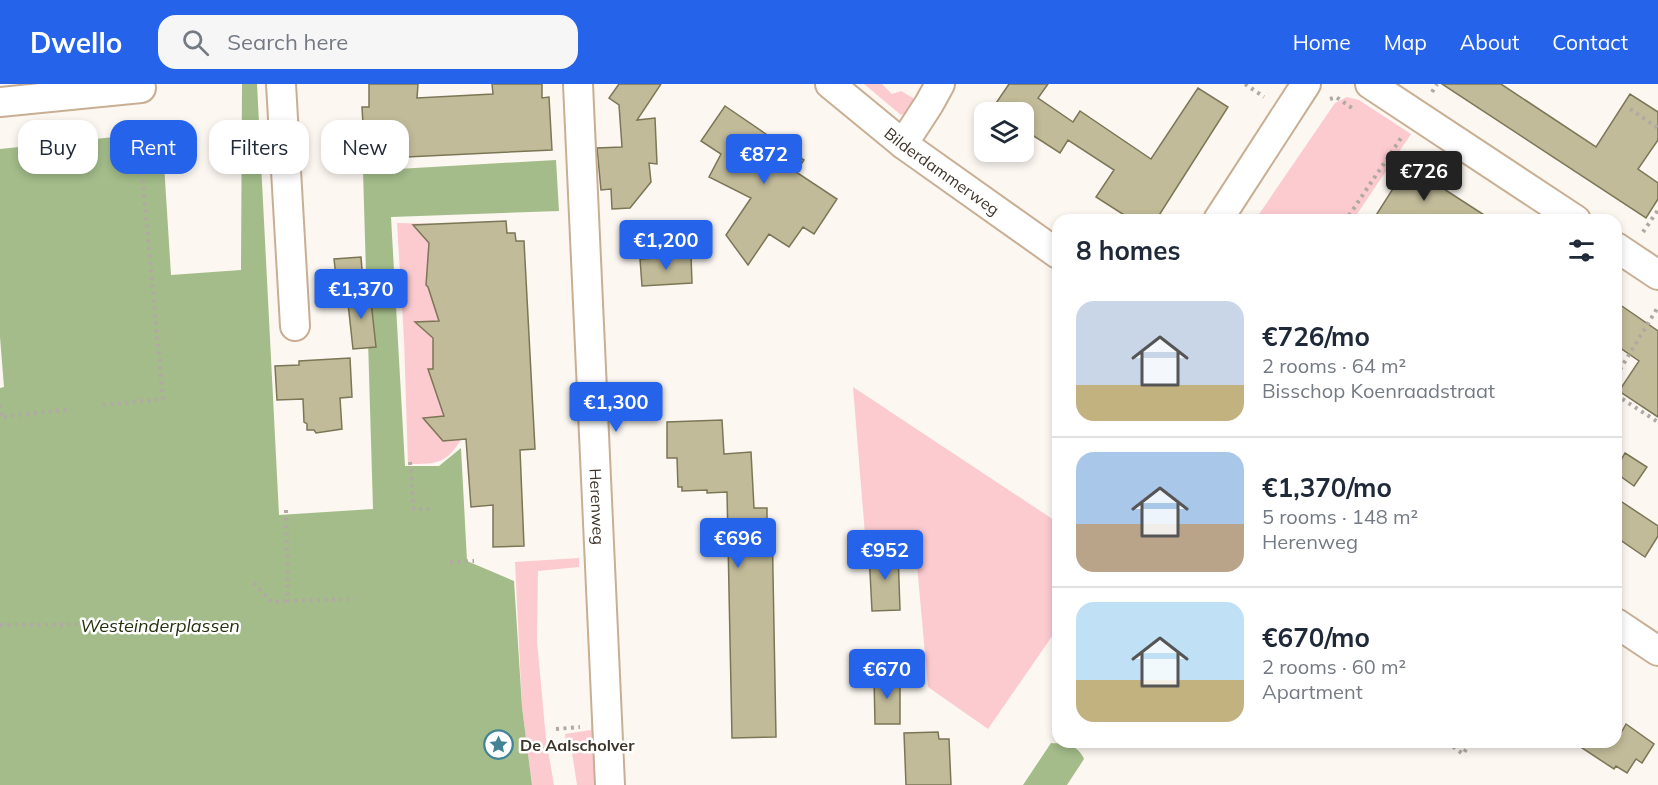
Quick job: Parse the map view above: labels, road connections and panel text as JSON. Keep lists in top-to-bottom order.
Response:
{
  "streets": {
    "street": ["Bilderdammerweg", "Herenweg"]
  },
  "water": ["Westeinderplassen"],
  "places": {
    "place": ["De Aalscholver"]
  },
  "page": {
    "header": "Dwello",
    "search": "Search here",
    "nav": [
      "Home",
      "Map",
      "About",
      "Contact"
    ],
    "chip": [
      "Buy",
      "Rent",
      "Filters",
      "New"
    ],
    "price": [
      "€872",
      "€726",
      "€1,200",
      "€1,370",
      "€1,300",
      "€696",
      "€952",
      "€670"
    ],
    "heading": "8 homes",
    "list": [
      {
        "name": "€726/mo",
        "note": "2 rooms · 64 m² · Bisschop Koenraadstraat"
      },
      {
        "name": "€1,370/mo",
        "note": "5 rooms · 148 m² · Herenweg"
      },
      {
        "name": "€670/mo",
        "note": "2 rooms · 60 m² · Apartment"
      }
    ]
  }
}
